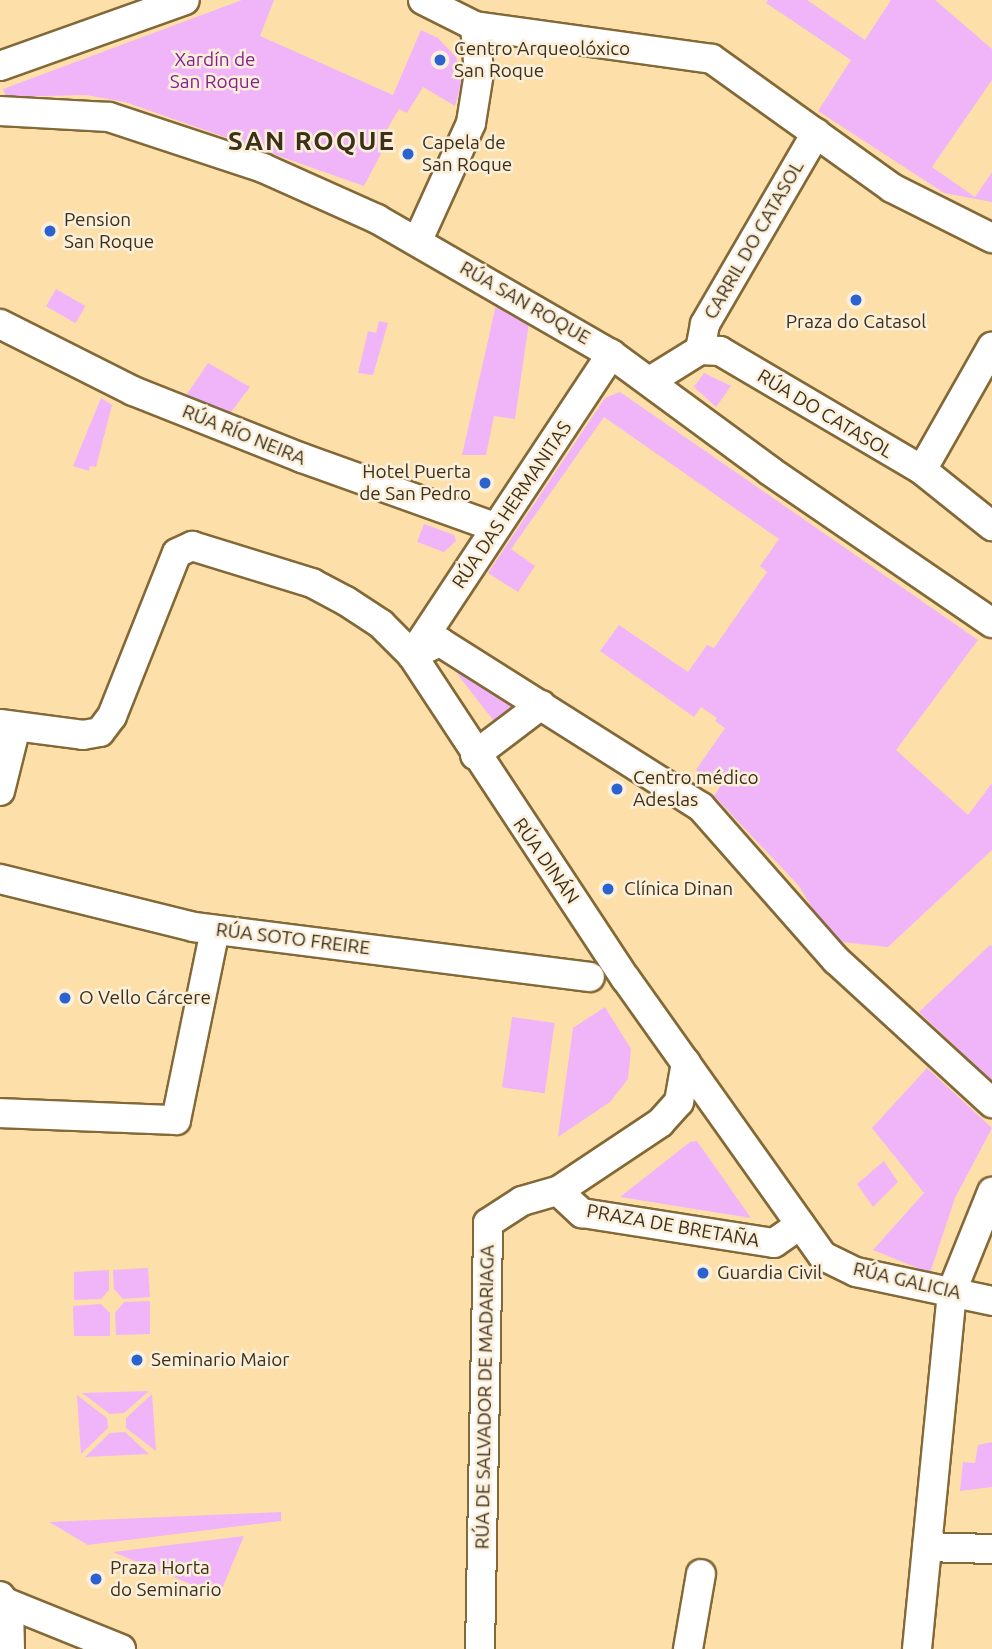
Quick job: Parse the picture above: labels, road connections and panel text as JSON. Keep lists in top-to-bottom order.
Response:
{
  "streets": {
    "street": [
      "CARRIL DO CATASOL",
      "RÚA SAN ROQUE",
      "RÚA DO CATASOL",
      "RÚA RÍO NEIRA",
      "RÚA DAS HERMANITAS",
      "RÚA DINÁN",
      "RÚA SOTO FREIRE",
      "PRAZA DE BRETAÑA",
      "RÚA GALICIA",
      "RÚA DE SALVADOR DE MADARIAGA"
    ]
  },
  "crossings": [
    ["CARRIL DO CATASOL", "RÚA DO CATASOL"],
    ["RÚA SAN ROQUE", "RÚA DAS HERMANITAS"],
    ["RÚA RÍO NEIRA", "RÚA DAS HERMANITAS"],
    ["RÚA DAS HERMANITAS", "RÚA DINÁN"],
    ["RÚA DINÁN", "PRAZA DE BRETAÑA"],
    ["PRAZA DE BRETAÑA", "RÚA GALICIA"],
    ["PRAZA DE BRETAÑA", "RÚA DE SALVADOR DE MADARIAGA"]
  ],
  "districts": ["SAN ROQUE"],
  "parks": ["Xardín de San Roque"],
  "places": [
    "Centro Arqueolóxico San Roque",
    "Capela de San Roque",
    "Pension San Roque",
    "Praza do Catasol",
    "Hotel Puerta de San Pedro",
    "Centro médico Adeslas",
    "Clínica Dinan",
    "O Vello Cárcere",
    "Guardia Civil",
    "Seminario Maior",
    "Praza Horta do Seminario"
  ]
}
